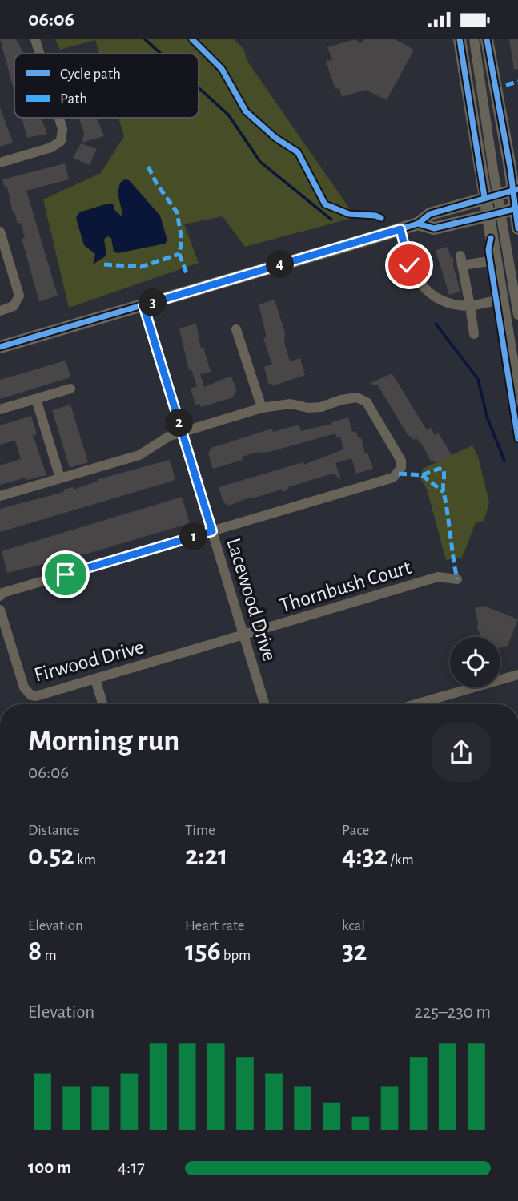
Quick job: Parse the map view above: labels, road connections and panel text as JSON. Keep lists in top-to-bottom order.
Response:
{
  "streets": {
    "street": ["Thornbush Court", "Lacewood Drive", "Firwood Drive"]
  },
  "crossings": [
    ["Thornbush Court", "Lacewood Drive"],
    ["Thornbush Court", "Firwood Drive"],
    ["Lacewood Drive", "Firwood Drive"]
  ],
  "legend": ["Cycle path", "Path"],
  "page": {
    "status": "06:06",
    "pins": [
      "4",
      "3",
      "2",
      "1"
    ],
    "heading": ["Morning run", "06:06"],
    "stats": [
      ["Distance", "0.52 km"],
      ["Time", "2:21"],
      ["Pace", "4:32 /km"],
      ["Elevation", "8 m"],
      ["Heart rate", "156 bpm"],
      ["kcal", "32"]
    ],
    "chart": ["Elevation", "225–230 m"],
    "list": [
      {
        "name": "100 m",
        "note": "4:17"
      }
    ]
  }
}
